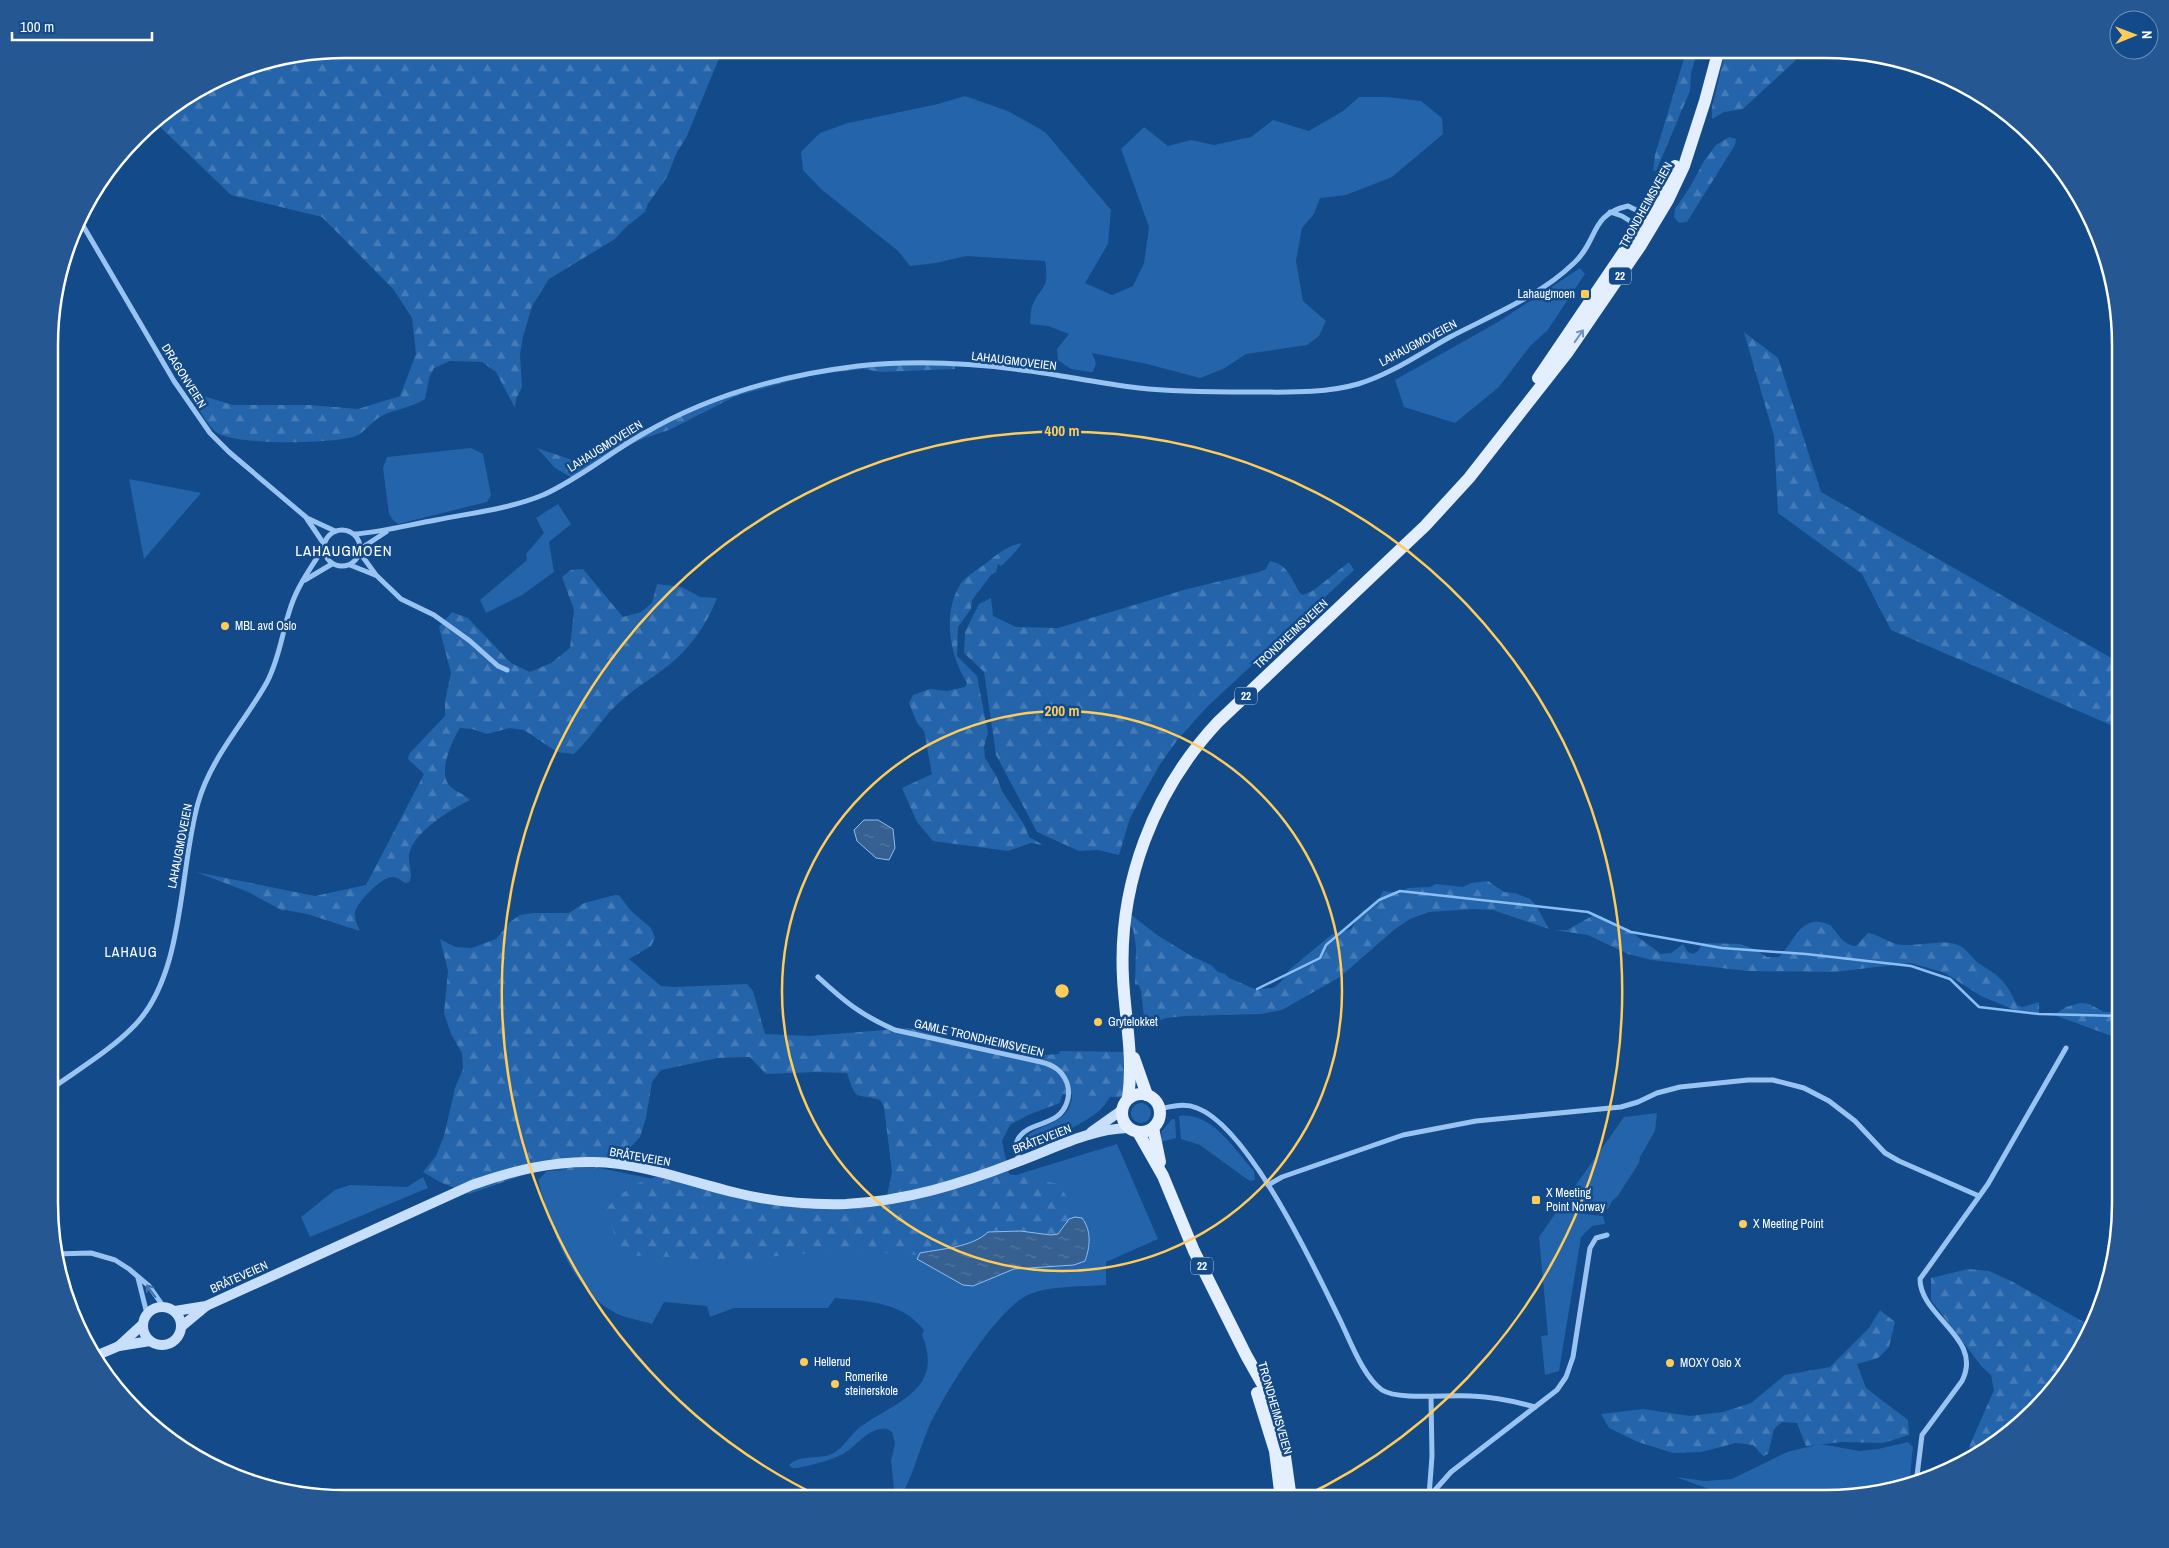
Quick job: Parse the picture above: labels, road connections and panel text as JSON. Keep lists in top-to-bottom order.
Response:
{
  "streets": {
    "main road": ["TRONDHEIMSVEIEN", "22", "BRÅTEVEIEN"],
    "street": ["LAHAUGMOVEIEN", "DRAGONVEIEN", "GAMLE TRONDHEIMSVEIEN"]
  },
  "crossings": [
    ["TRONDHEIMSVEIEN", "22"],
    ["TRONDHEIMSVEIEN", "BRÅTEVEIEN"],
    ["22", "BRÅTEVEIEN"],
    ["LAHAUGMOVEIEN", "DRAGONVEIEN"],
    ["GAMLE TRONDHEIMSVEIEN", "BRÅTEVEIEN"]
  ],
  "districts": ["LAHAUGMOEN", "LAHAUG"],
  "places": {
    "transit": ["Lahaugmoen", "X Meeting Point Norway"],
    "other": [
      "MBL avd Oslo",
      "Grytelokket",
      "X Meeting Point",
      "Hellerud",
      "MOXY Oslo X",
      "Romerike steinerskole"
    ]
  },
  "scale_bar": "100 m",
  "north": "right",
  "rings": ["400 m", "200 m"]
}
